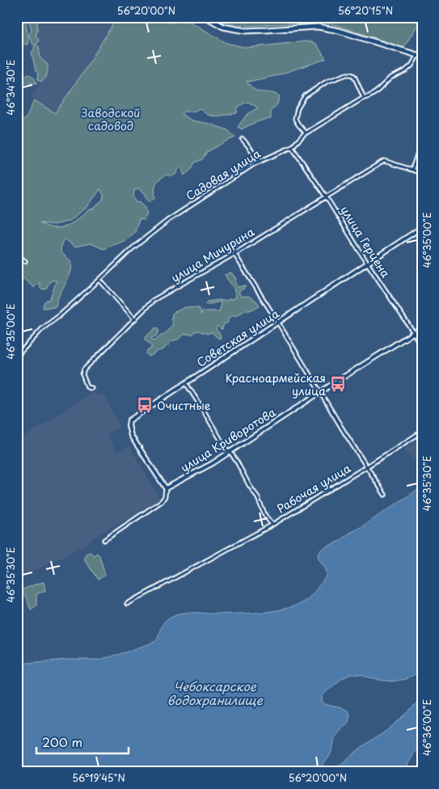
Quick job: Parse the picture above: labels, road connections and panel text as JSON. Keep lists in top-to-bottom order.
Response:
{
  "streets": {
    "street": [
      "Садовая улица",
      "улица Герцена",
      "улица Мичурина",
      "Советская улица",
      "улица Криворотова",
      "Рабочая улица"
    ]
  },
  "crossings": [
    ["Садовая улица", "улица Герцена"],
    ["улица Герцена", "улица Мичурина"],
    ["улица Герцена", "Советская улица"],
    ["улица Герцена", "улица Криворотова"],
    ["Советская улица", "улица Криворотова"]
  ],
  "water": ["Чебоксарское водохранилище"],
  "parks": ["Заводской садовод"],
  "places": {
    "bus stop": ["Красноармейская улица", "Очистные"]
  },
  "scale_bar": "200 m",
  "coordinates": [
    "56°20'00\"N",
    "56°20'15\"N",
    "46°34'30\"E",
    "46°35'00\"E",
    "46°35'30\"E",
    "46°36'00\"E",
    "56°19'45\"N"
  ]
}
